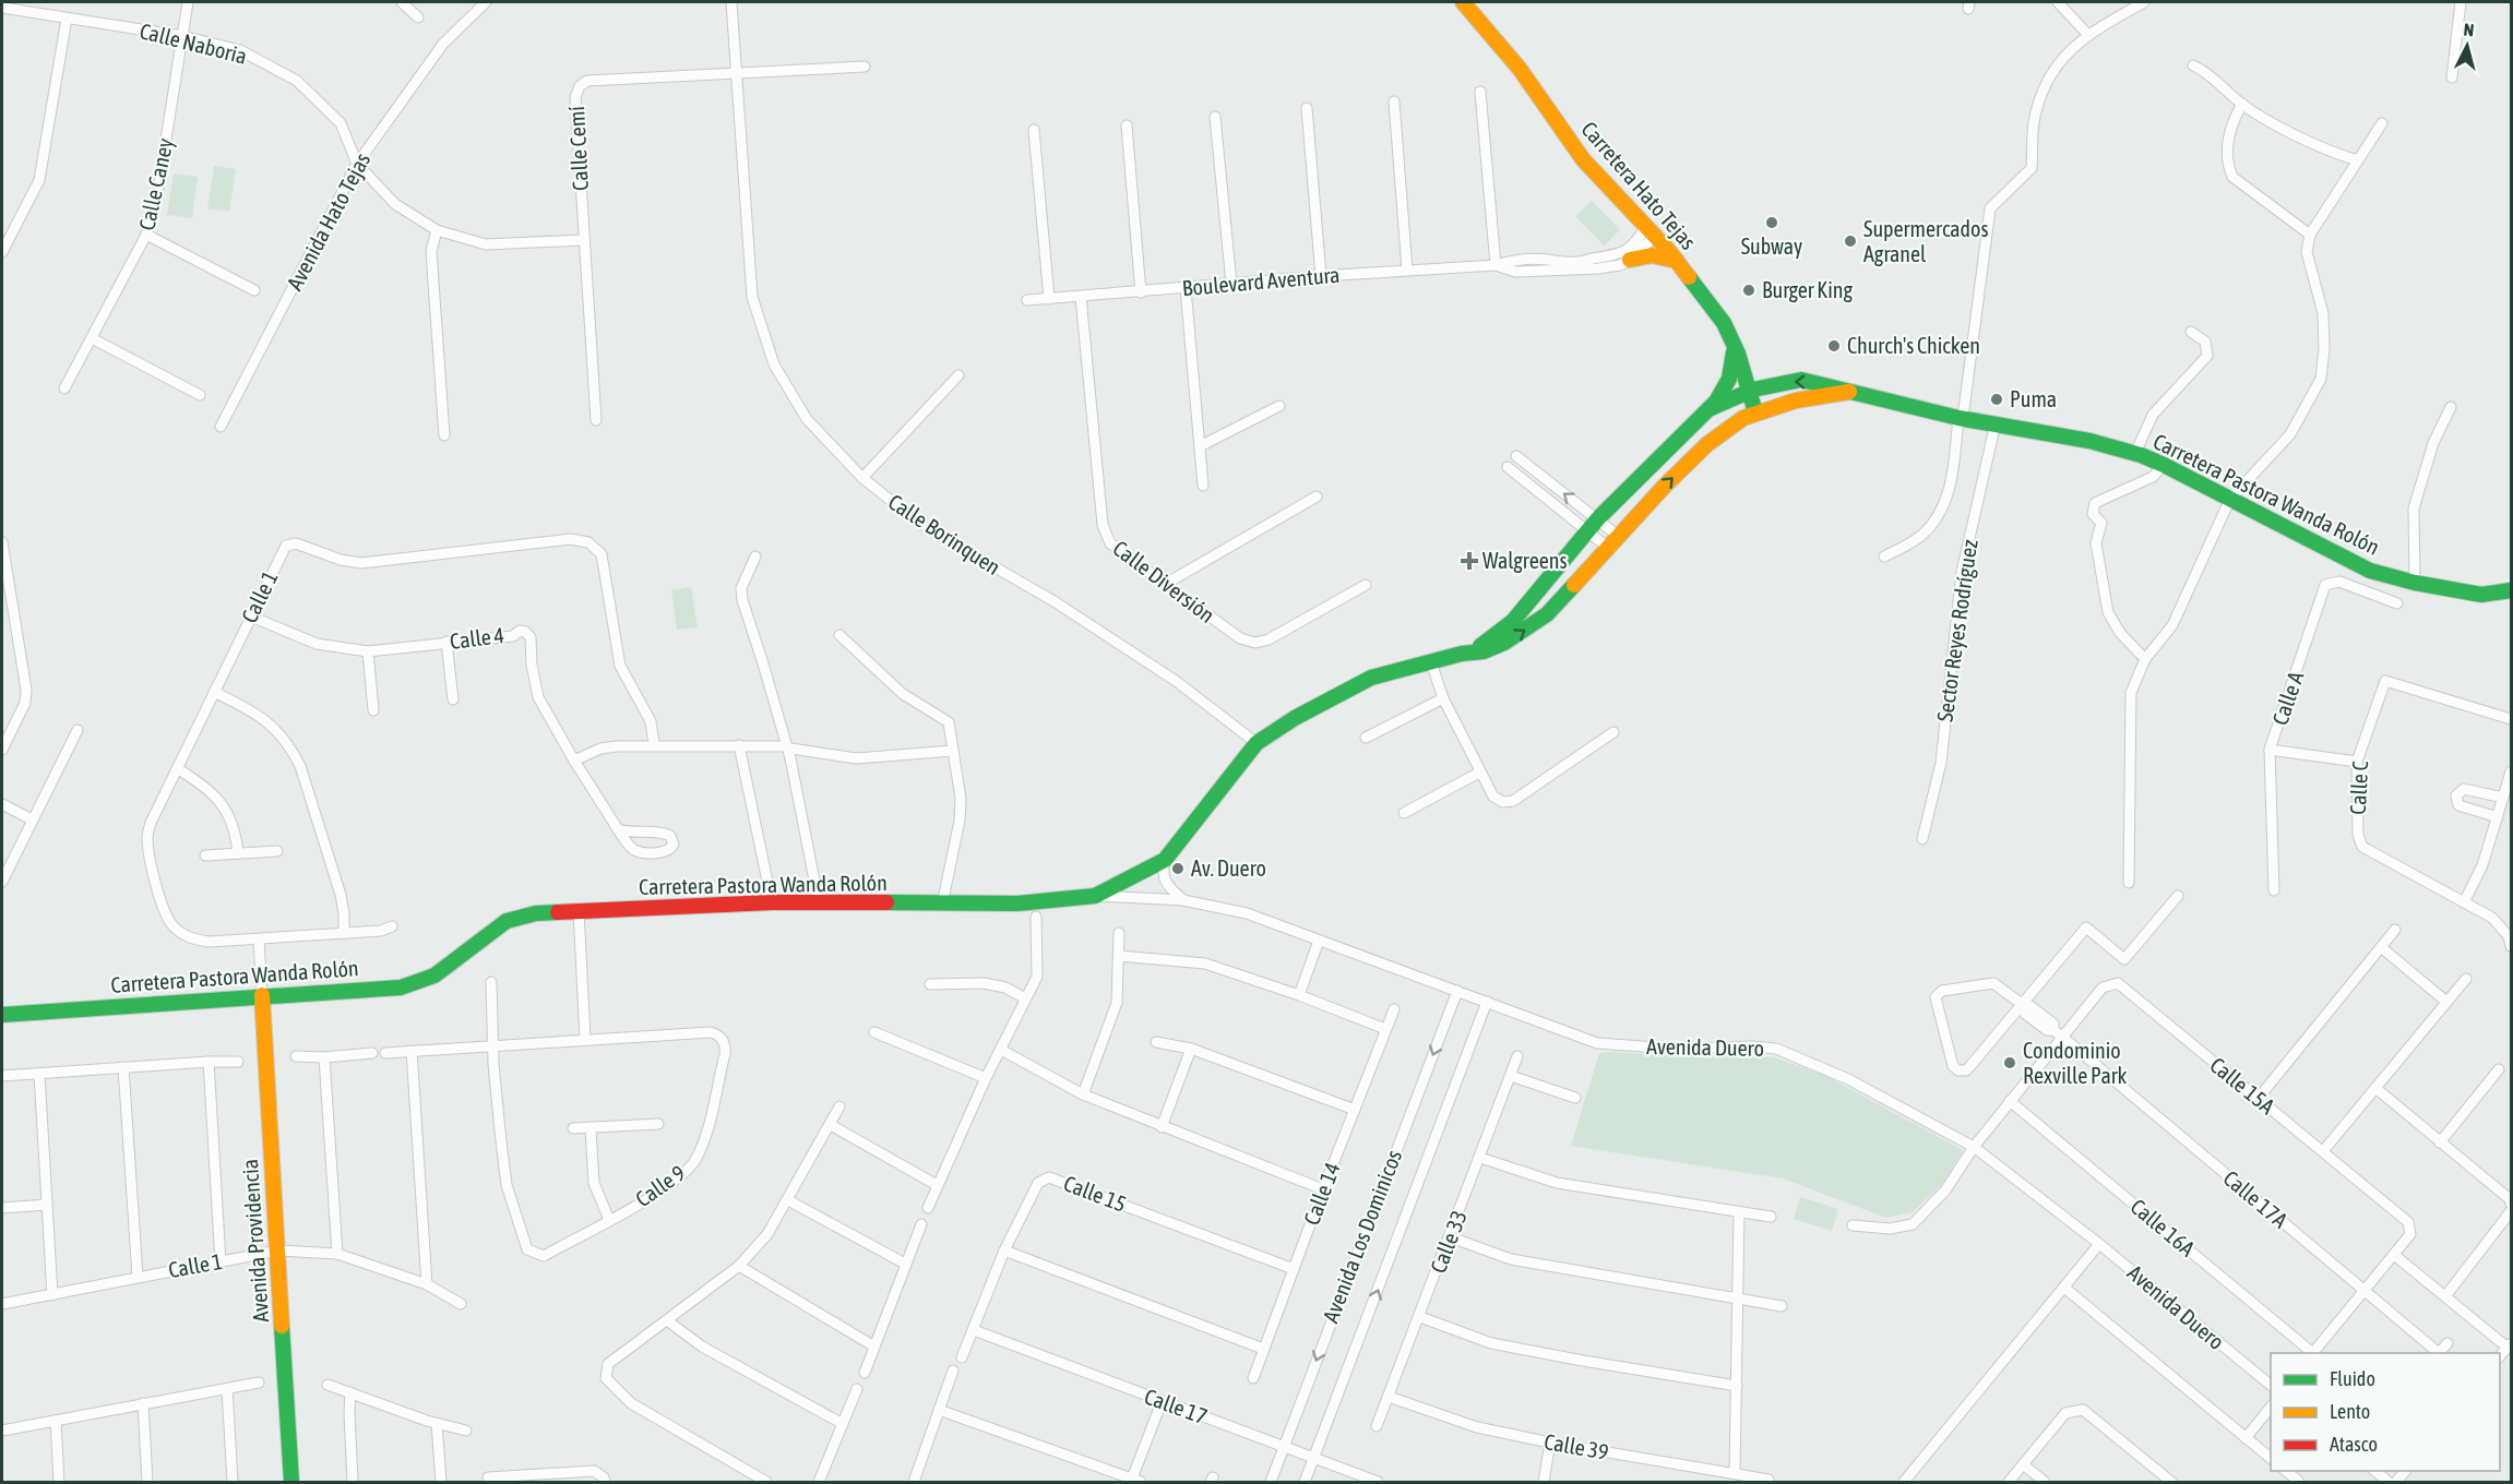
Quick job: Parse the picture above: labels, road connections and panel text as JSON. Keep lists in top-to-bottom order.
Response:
{
  "streets": {
    "street": [
      "Calle Naboria",
      "Calle Cemí",
      "Calle Caney",
      "Carretera Hato Tejas",
      "Avenida Hato Tejas",
      "Boulevard Aventura",
      "Carretera Pastora Wanda Rolón",
      "Calle Borinquen",
      "Calle Diversión",
      "Calle 1",
      "Sector Reyes Rodríguez",
      "Calle 4",
      "Calle A",
      "Calle C",
      "Avenida Duero",
      "Calle 15A",
      "Calle 9",
      "Calle 15",
      "Calle 14",
      "Calle 17A",
      "Calle 16A",
      "Avenida Los Dominicos",
      "Avenida Providencia",
      "Calle 33",
      "Calle 17",
      "Calle 39"
    ]
  },
  "crossings": [
    ["Calle Naboria", "Calle Cemí"],
    ["Calle Naboria", "Calle Caney"],
    ["Calle Naboria", "Avenida Hato Tejas"],
    ["Calle Cemí", "Calle Borinquen"],
    ["Carretera Hato Tejas", "Boulevard Aventura"],
    ["Carretera Hato Tejas", "Carretera Pastora Wanda Rolón"],
    ["Boulevard Aventura", "Calle Diversión"],
    ["Carretera Pastora Wanda Rolón", "Calle Borinquen"],
    ["Carretera Pastora Wanda Rolón", "Sector Reyes Rodríguez"],
    ["Carretera Pastora Wanda Rolón", "Avenida Duero"],
    ["Carretera Pastora Wanda Rolón", "Avenida Providencia"],
    ["Calle 1", "Calle 4"],
    ["Calle 1", "Avenida Providencia"],
    ["Avenida Duero", "Calle 15A"],
    ["Avenida Duero", "Avenida Los Dominicos"],
    ["Calle 15A", "Calle 17A"],
    ["Calle 15A", "Calle 16A"],
    ["Calle 15", "Calle 14"],
    ["Calle 15", "Calle 17"],
    ["Avenida Los Dominicos", "Calle 17"],
    ["Calle 33", "Calle 39"]
  ],
  "places": {
    "other": [
      "Subway",
      "Supermercados Agranel",
      "Burger King",
      "Church's Chicken",
      "Puma",
      "Av. Duero",
      "Condominio Rexville Park"
    ],
    "health": ["Walgreens"]
  },
  "legend": ["Fluido", "Lento", "Atasco"],
  "north": "top"
}
